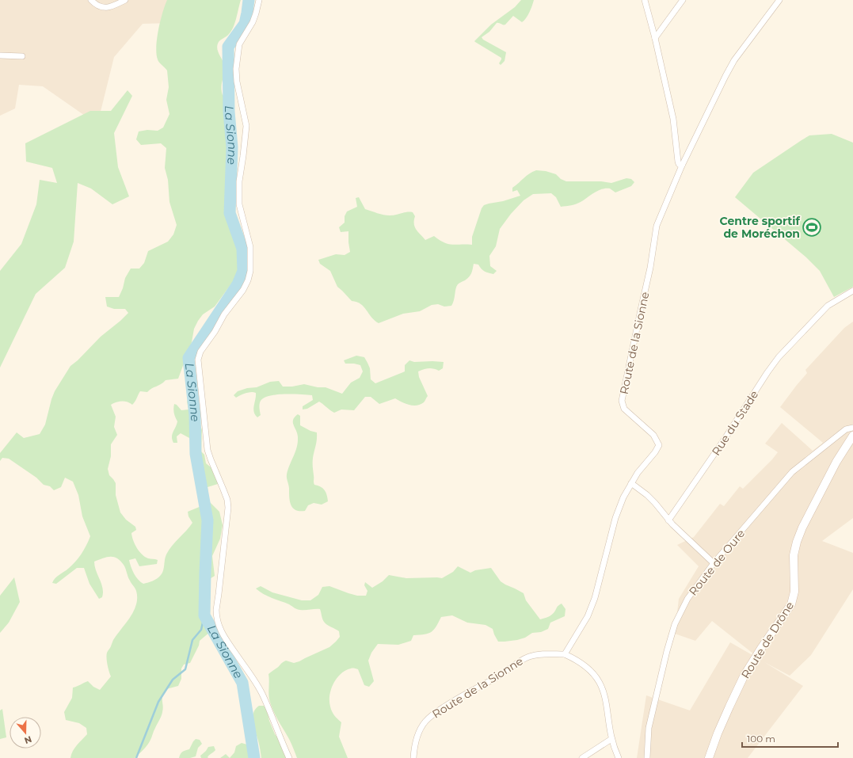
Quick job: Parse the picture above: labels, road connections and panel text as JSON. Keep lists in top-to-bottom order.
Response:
{
  "streets": {
    "street": [
      "Route de la Sionne",
      "Rue du Stade",
      "Route de Oure",
      "Route de Drône"
    ]
  },
  "water": ["La Sionne"],
  "places": {
    "sports": ["Centre sportif de Moréchon"]
  },
  "scale_bar": "100 m",
  "north": "bottom"
}
